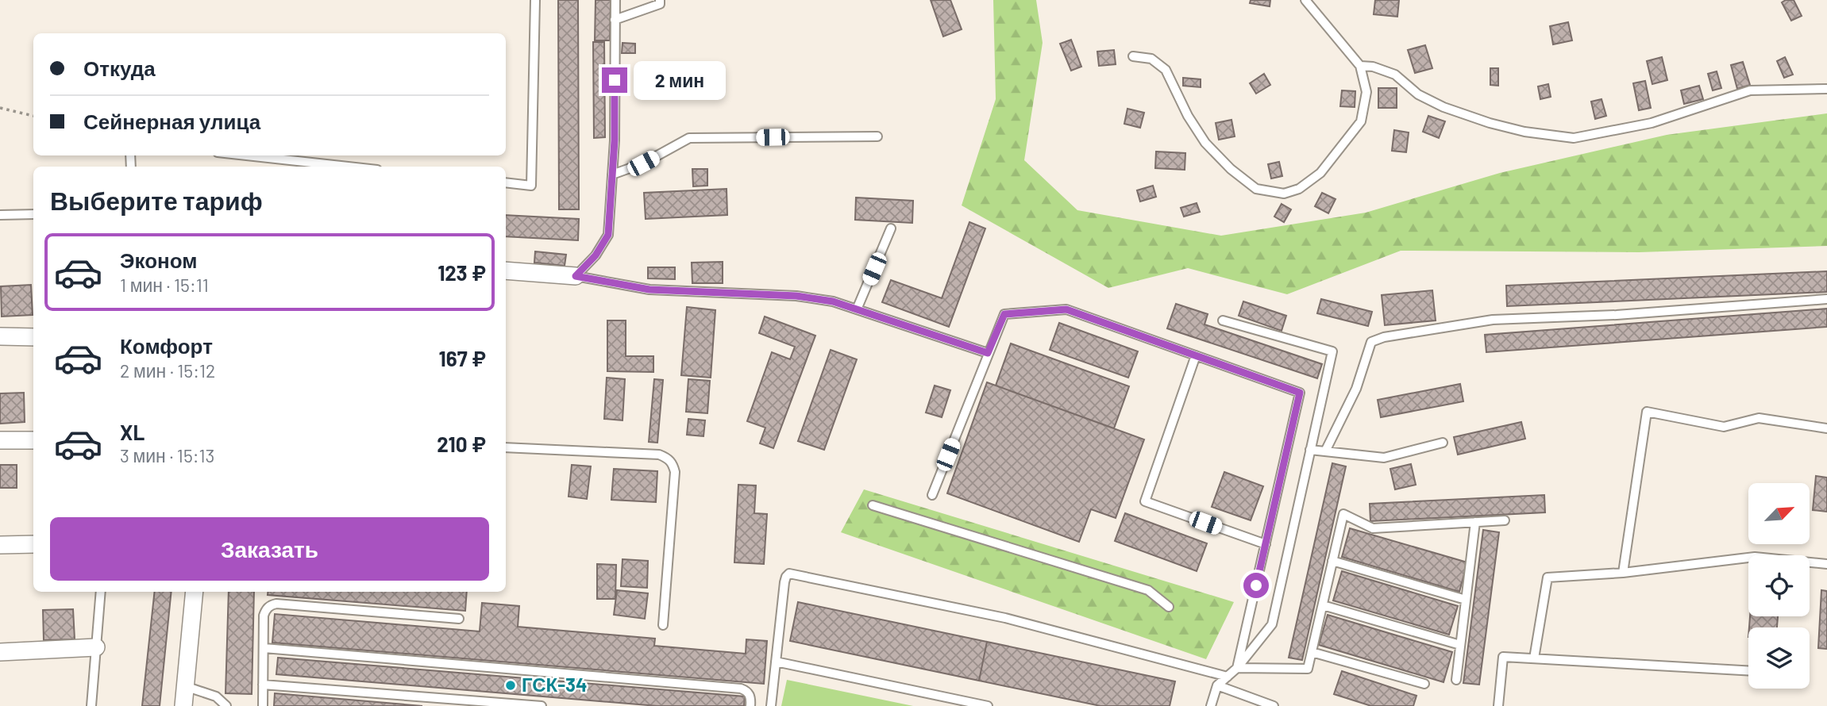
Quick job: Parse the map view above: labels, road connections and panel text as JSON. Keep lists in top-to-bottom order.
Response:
{
  "places": ["ГСК-34"],
  "north": "top right",
  "page": {
    "banner": ["Откуда", "Сейнерная улица"],
    "bubble": "2 мин",
    "heading": "Выберите тариф",
    "list": [
      {
        "name": "Эконом",
        "note": "1 мин · 15:11",
        "value": "123 ₽"
      },
      {
        "name": "Комфорт",
        "note": "2 мин · 15:12",
        "value": "167 ₽"
      },
      {
        "name": "XL",
        "note": "3 мин · 15:13",
        "value": "210 ₽"
      }
    ],
    "buttons": "Заказать"
  }
}
